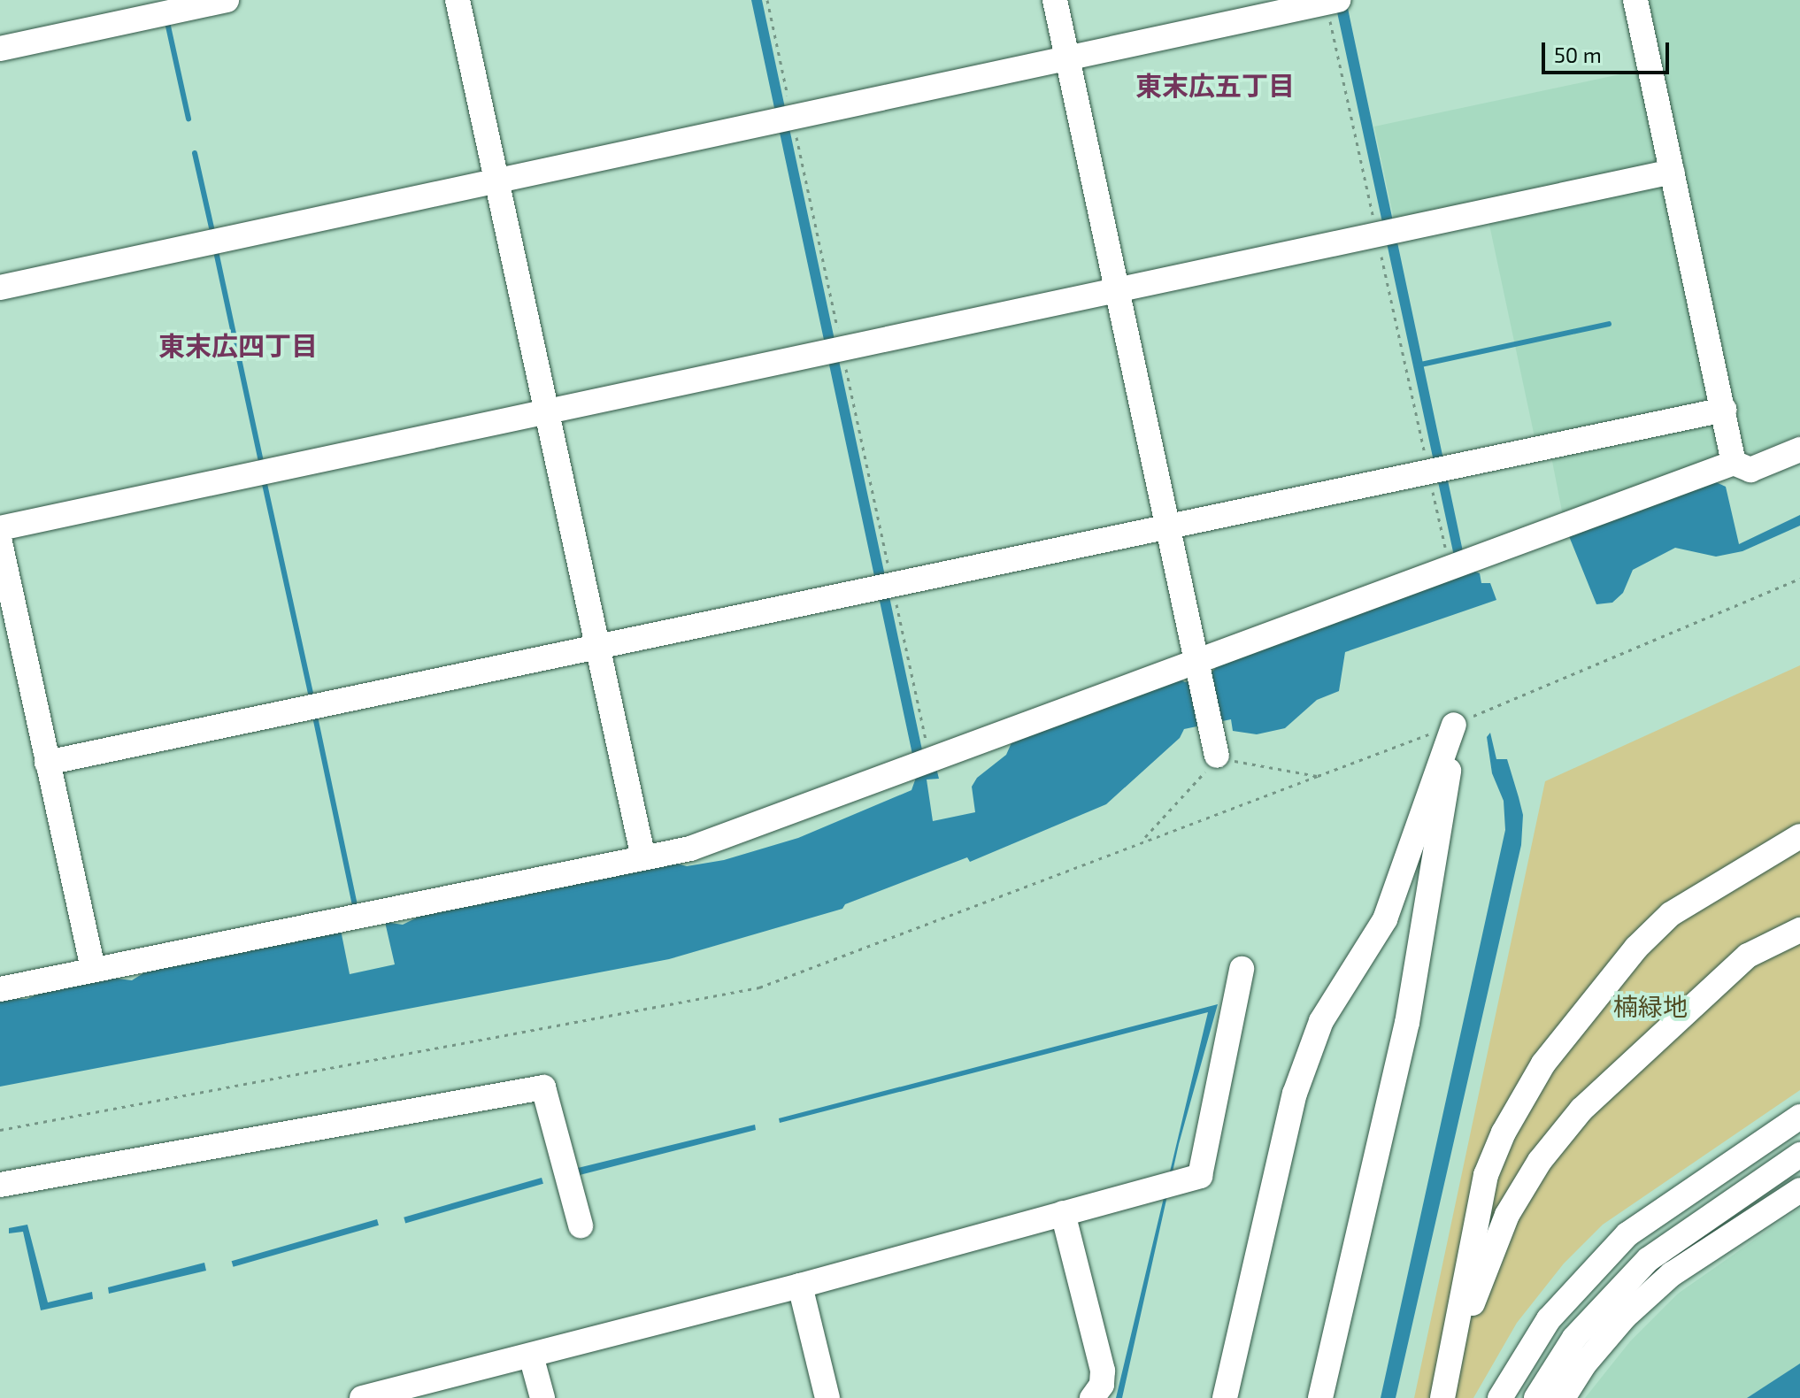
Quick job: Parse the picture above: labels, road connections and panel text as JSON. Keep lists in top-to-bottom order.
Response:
{
  "districts": ["東末広五丁目", "東末広四丁目"],
  "parks": ["楠緑地"],
  "scale_bar": "50 m"
}
